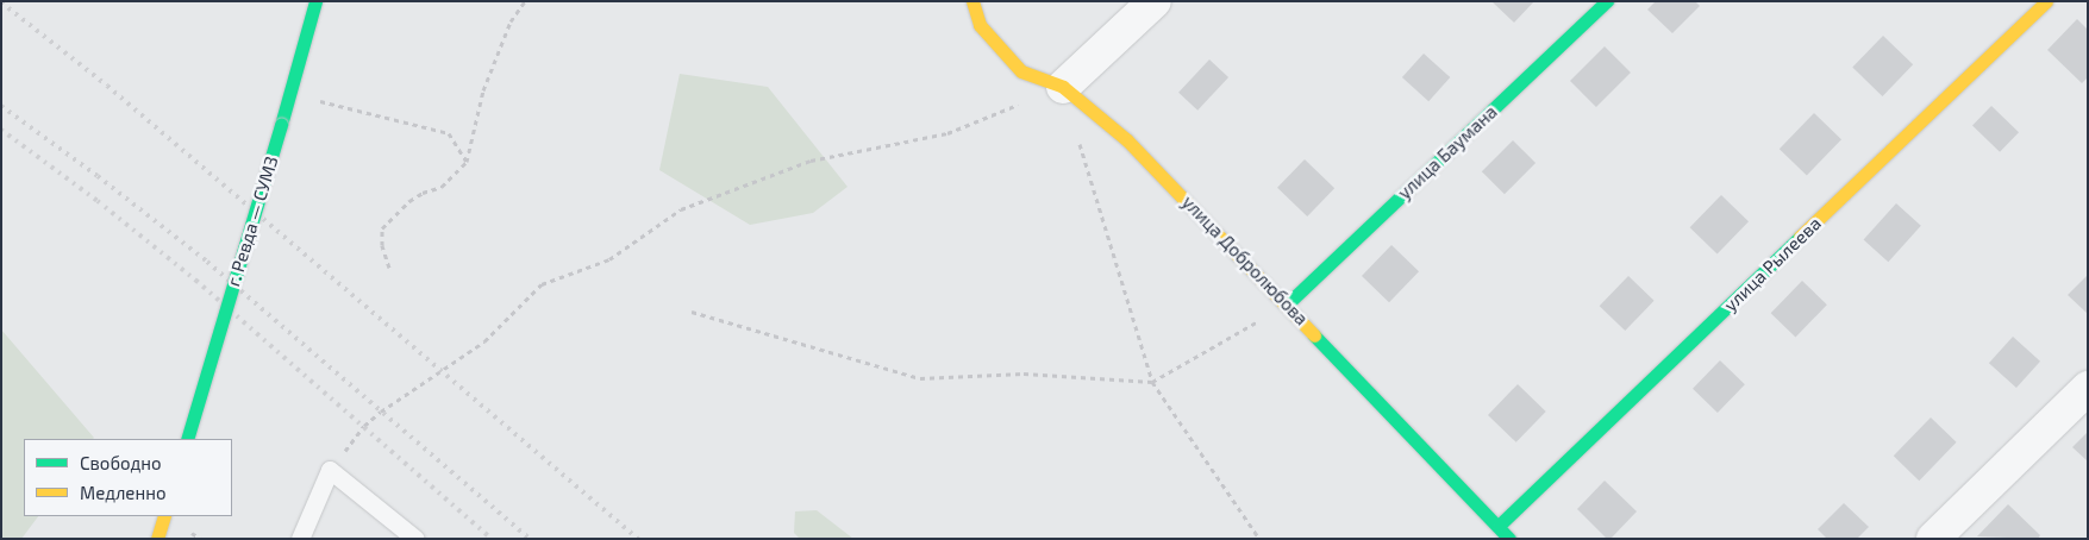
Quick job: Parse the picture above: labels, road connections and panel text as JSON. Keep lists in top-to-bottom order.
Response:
{
  "streets": {
    "street": [
      "улица Баумана",
      "г. Ревда — СУМЗ",
      "улица Добролюбова",
      "улица Рылеева"
    ]
  },
  "crossings": [
    ["улица Баумана", "улица Добролюбова"],
    ["улица Добролюбова", "улица Рылеева"]
  ],
  "legend": ["Свободно", "Медленно"]
}
